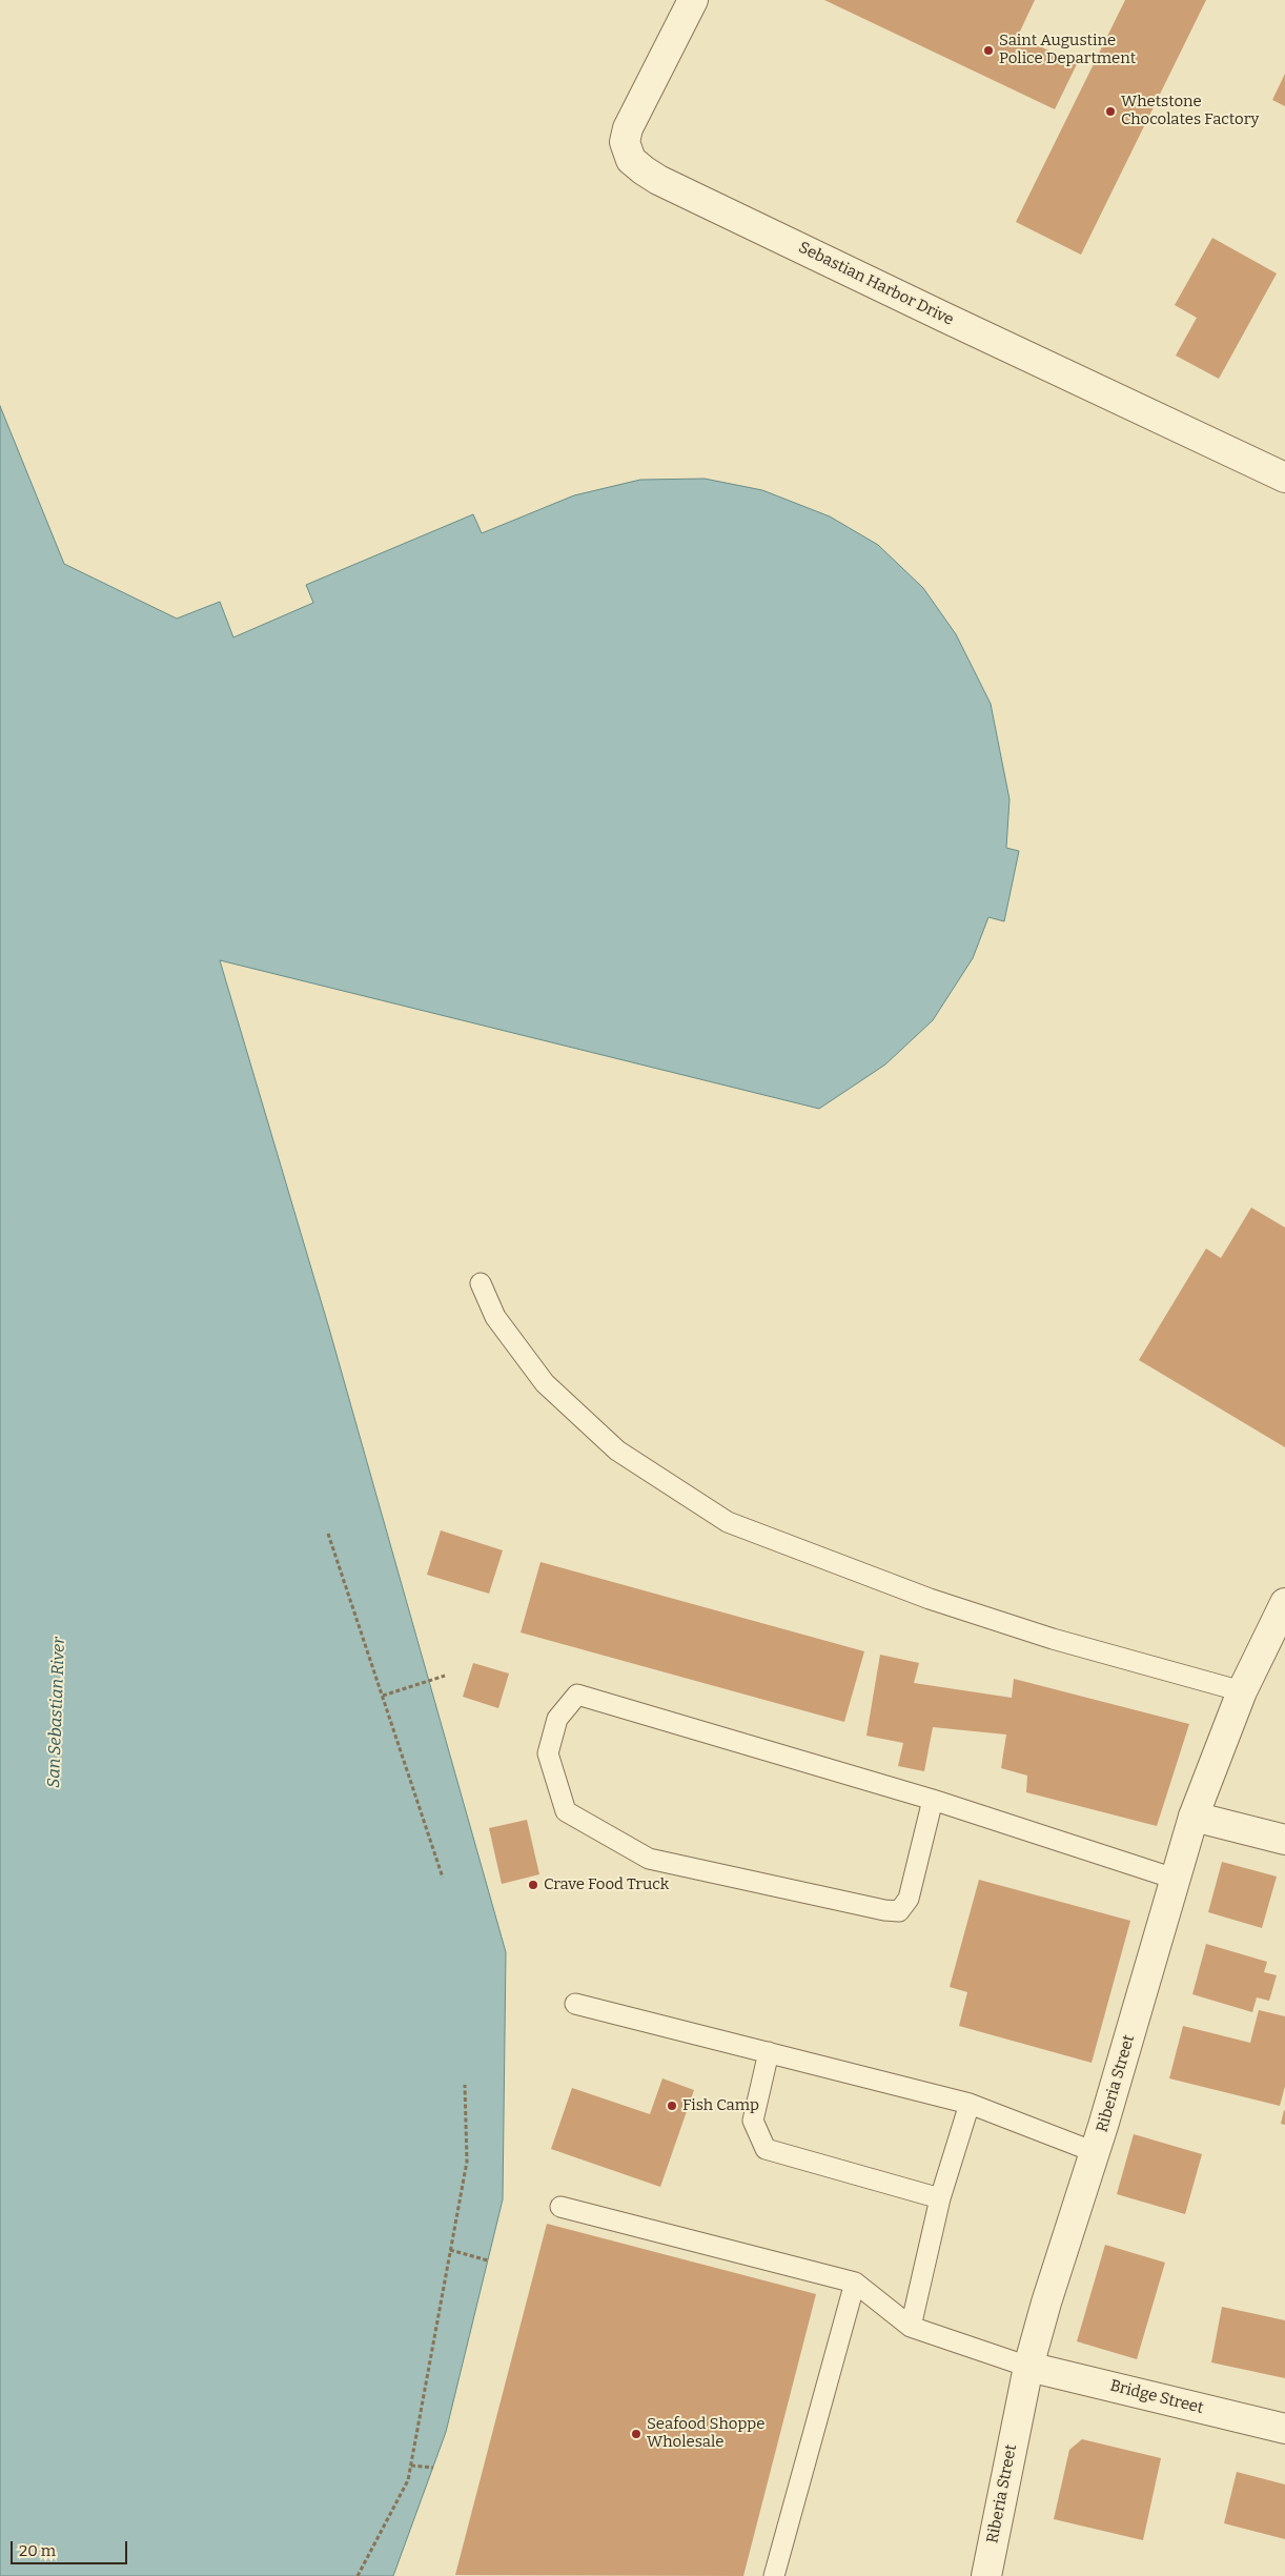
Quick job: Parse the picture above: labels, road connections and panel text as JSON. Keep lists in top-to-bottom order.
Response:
{
  "streets": {
    "street": ["Sebastian Harbor Drive", "Riberia Street", "Bridge Street"]
  },
  "crossings": [
    ["Riberia Street", "Bridge Street"]
  ],
  "water": ["San Sebastian River"],
  "places": [
    "Saint Augustine Police Department",
    "Whetstone Chocolates Factory",
    "Crave Food Truck",
    "Fish Camp",
    "Seafood Shoppe Wholesale"
  ],
  "scale_bar": "20 m"
}
